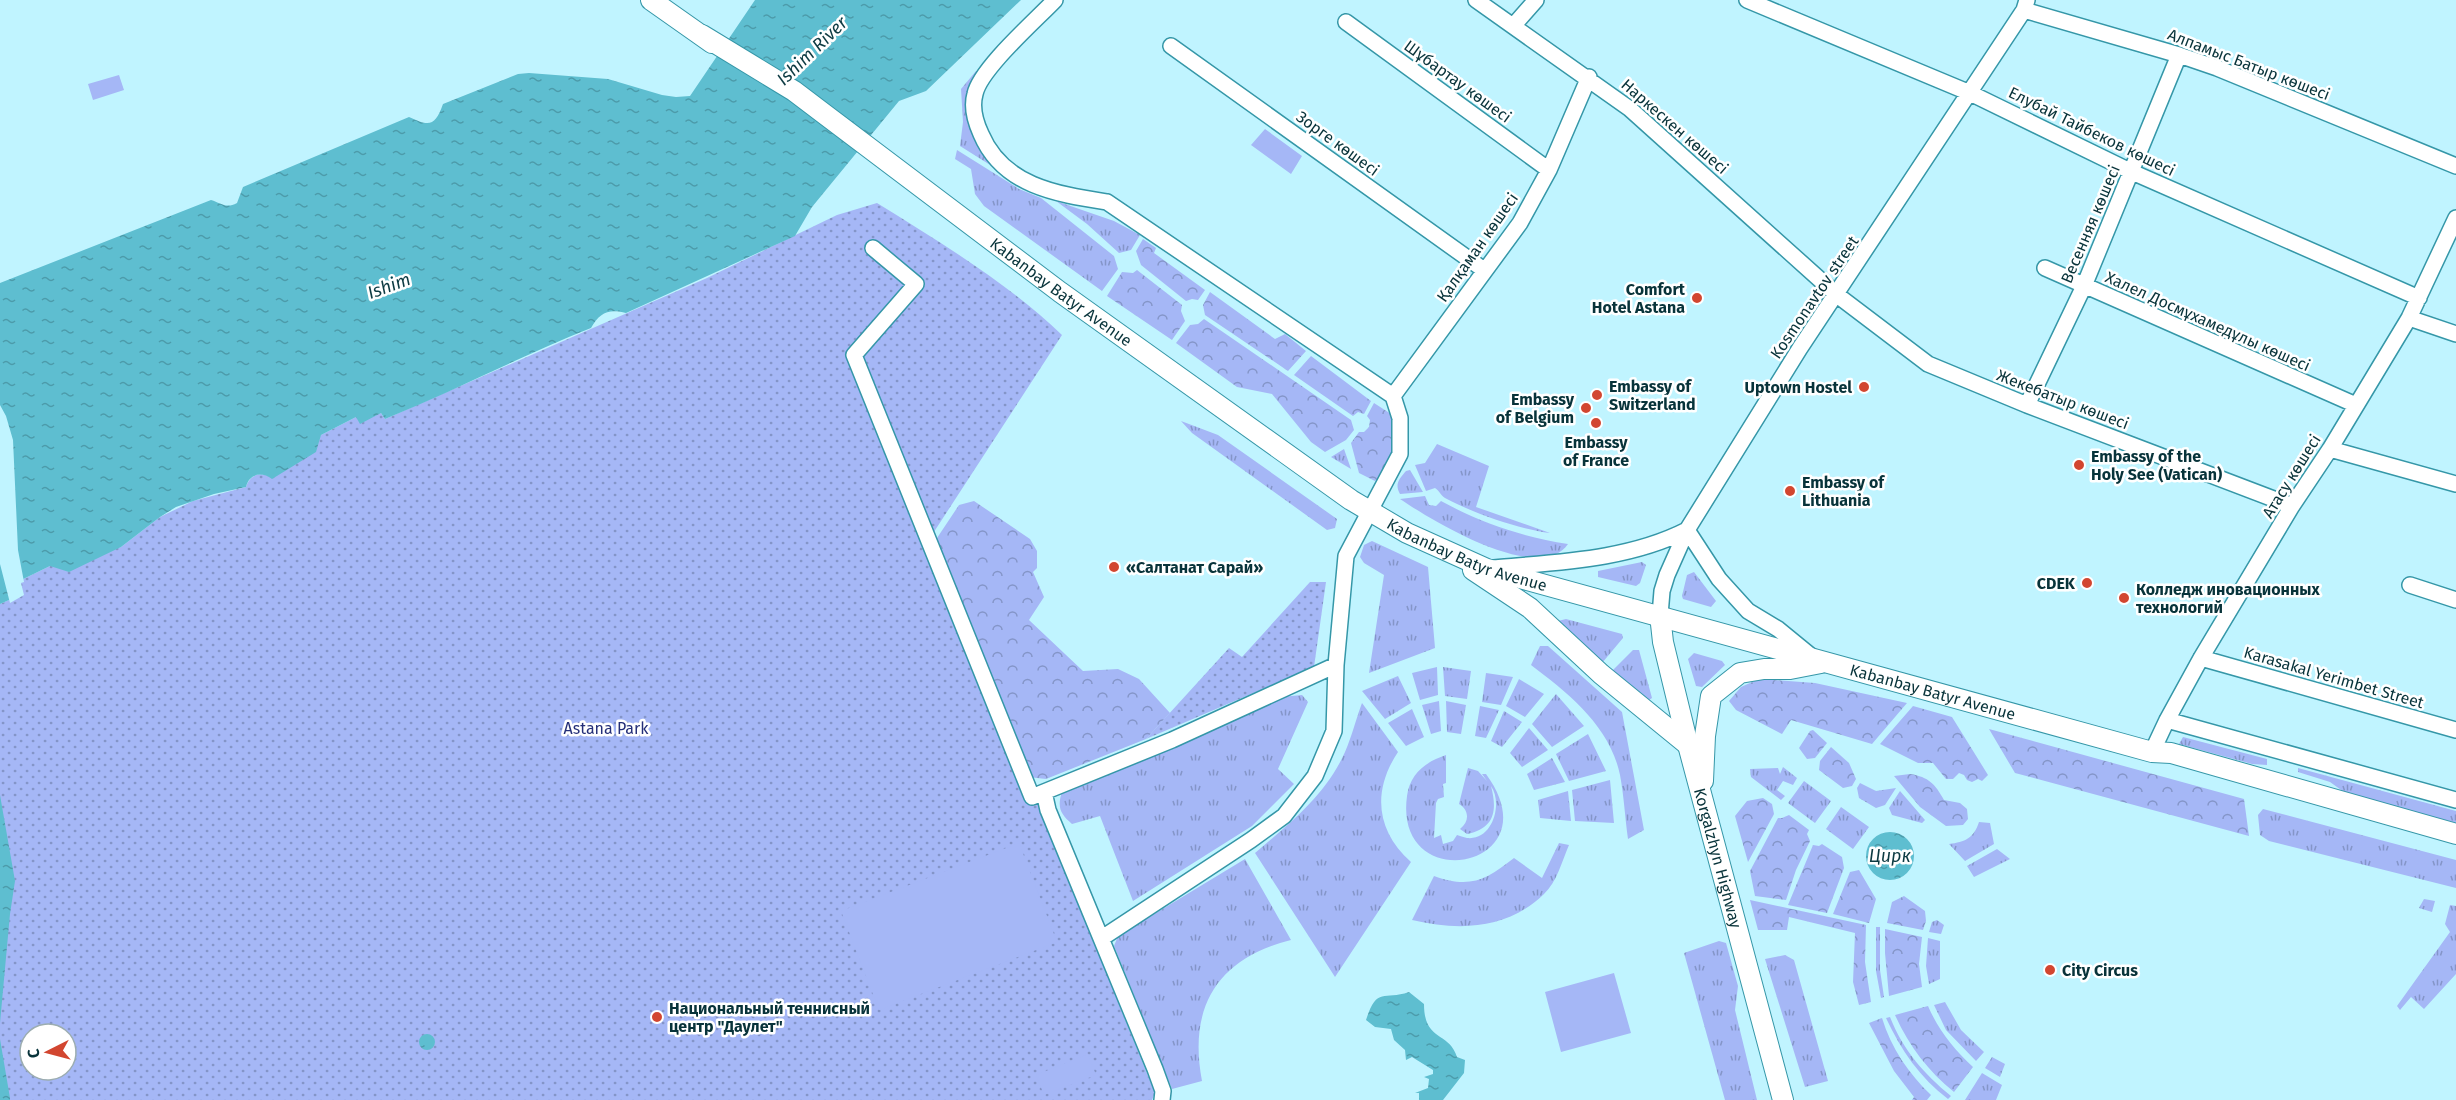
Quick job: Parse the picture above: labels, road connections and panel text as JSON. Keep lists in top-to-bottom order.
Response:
{
  "streets": {
    "main road": ["Kabanbay Batyr Avenue", "Korgalzhyn Highway"],
    "street": [
      "Алпамыс Батыр көшесі",
      "Шұбартау көшесі",
      "Наркескен көшесі",
      "Елубай Тайбеков көшесі",
      "Зорге көшесі",
      "Весенняя көшесі",
      "Қалқаман көшесі",
      "Kosmonavtov street",
      "Халел Досмұхамедұлы көшесі",
      "Жекебатыр көшесі",
      "Атасу көшесі",
      "Karasakal Yerimbet Street"
    ]
  },
  "crossings": [
    ["Алпамыс Батыр көшесі", "Весенняя көшесі"],
    ["Алпамыс Батыр көшесі", "Kosmonavtov street"],
    ["Шұбартау көшесі", "Қалқаман көшесі"],
    ["Наркескен көшесі", "Қалқаман көшесі"],
    ["Наркескен көшесі", "Kosmonavtov street"],
    ["Наркескен көшесі", "Жекебатыр көшесі"],
    ["Елубай Тайбеков көшесі", "Весенняя көшесі"],
    ["Елубай Тайбеков көшесі", "Kosmonavtov street"],
    ["Елубай Тайбеков көшесі", "Атасу көшесі"],
    ["Зорге көшесі", "Қалқаман көшесі"],
    ["Весенняя көшесі", "Халел Досмұхамедұлы көшесі"],
    ["Весенняя көшесі", "Жекебатыр көшесі"],
    ["Kabanbay Batyr Avenue", "Kosmonavtov street"],
    ["Kabanbay Batyr Avenue", "Атасу көшесі"],
    ["Kabanbay Batyr Avenue", "Korgalzhyn Highway"],
    ["Kosmonavtov street", "Жекебатыр көшесі"],
    ["Kosmonavtov street", "Korgalzhyn Highway"],
    ["Халел Досмұхамедұлы көшесі", "Атасу көшесі"],
    ["Жекебатыр көшесі", "Атасу көшесі"],
    ["Атасу көшесі", "Karasakal Yerimbet Street"]
  ],
  "water": ["Ishim River", "Ishim", "Цирк"],
  "parks": ["Astana Park"],
  "places": [
    "Comfort Hotel Astana",
    "Uptown Hostel",
    "Embassy of Switzerland",
    "Embassy of Belgium",
    "Embassy of France",
    "Embassy of the Holy See (Vatican)",
    "Embassy of Lithuania",
    "«Салтанат Сарай»",
    "CDEK",
    "Колледж иновационных технологий",
    "City Circus",
    "Национальный теннисный центр \"Даулет\""
  ],
  "north": "left"
}
